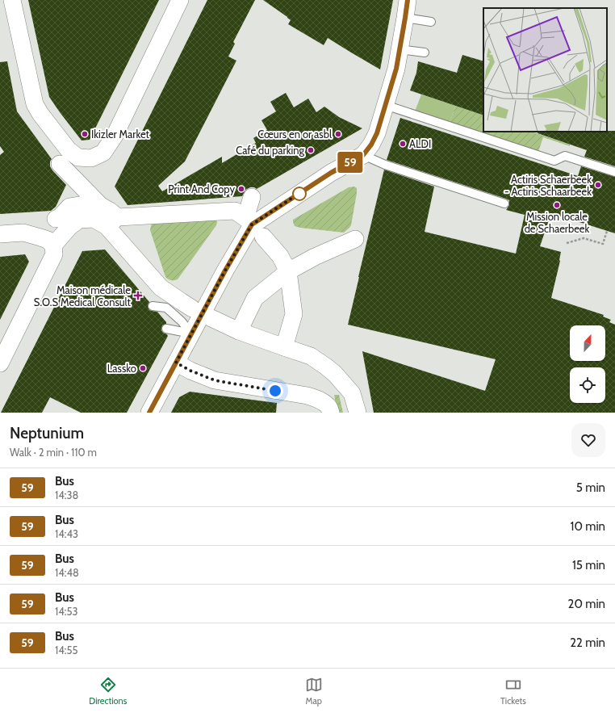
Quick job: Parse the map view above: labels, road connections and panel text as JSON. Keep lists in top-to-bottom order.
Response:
{
  "places": {
    "other": [
      "Ikizler Market",
      "Cœurs en or asbl",
      "ALDI",
      "Café du parking",
      "Actiris Schaerbeek - Actiris Schaarbeek",
      "Print And Copy",
      "Mission locale de Schaerbeek",
      "Lassko"
    ],
    "health": ["Maison médicale S.O.S Medical Consult"]
  },
  "lines": ["bus line 59"],
  "north": "top",
  "page": {
    "on_map": "59",
    "heading": ["Neptunium", "Walk · 2 min · 110 m"],
    "list": [
      {
        "mark": "59",
        "name": "Bus",
        "note": "14:38",
        "value": "5 min"
      },
      {
        "mark": "59",
        "name": "Bus",
        "note": "14:43",
        "value": "10 min"
      },
      {
        "mark": "59",
        "name": "Bus",
        "note": "14:48",
        "value": "15 min"
      },
      {
        "mark": "59",
        "name": "Bus",
        "note": "14:53",
        "value": "20 min"
      },
      {
        "mark": "59",
        "name": "Bus",
        "note": "14:55",
        "value": "22 min"
      }
    ],
    "tabs": ["Directions", "Map", "Tickets"]
  }
}
